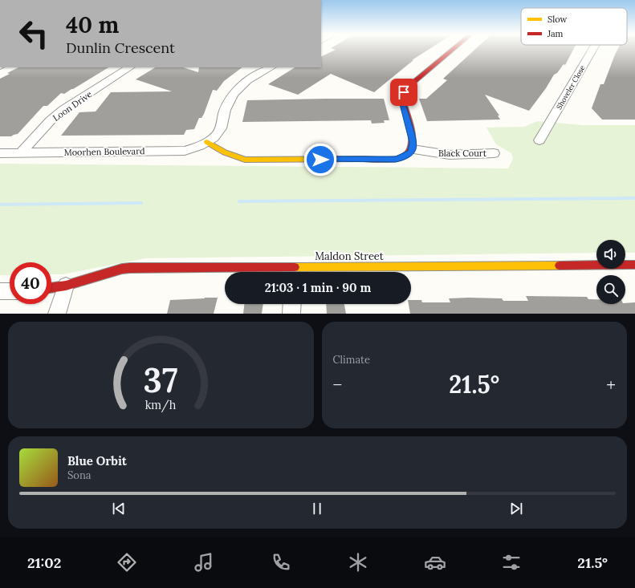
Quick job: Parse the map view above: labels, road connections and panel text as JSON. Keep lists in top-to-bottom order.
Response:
{
  "streets": {
    "street": [
      "Shoveler Close",
      "Loon Drive",
      "Moorhen Boulevard",
      "Black Court",
      "Maldon Street"
    ]
  },
  "crossings": [
    ["Loon Drive", "Moorhen Boulevard"]
  ],
  "legend": ["Slow", "Jam"],
  "page": {
    "turn": ["40 m", "Dunlin Crescent"],
    "limit": "40",
    "trip": "21:03 · 1 min · 90 m",
    "tile": "Climate",
    "heat": ["−", "21.5°", "+"],
    "song": ["Blue Orbit", "Sona"],
    "tabs": ["21:02", "21.5°"],
    "gauge": ["37", "km/h"]
  }
}
